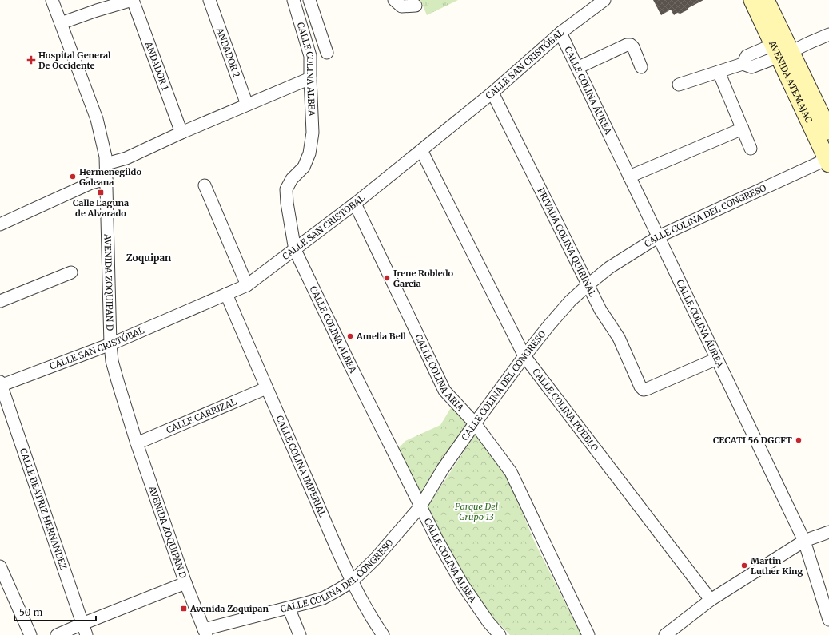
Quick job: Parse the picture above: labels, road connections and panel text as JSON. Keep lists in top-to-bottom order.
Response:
{
  "streets": {
    "main road": ["AVENIDA ATEMAJAC"],
    "street": [
      "ANDADOR 2",
      "CALLE SAN CRISTÓBAL",
      "ANDADOR 1",
      "CALLE COLINA ALBEA",
      "CALLE COLINA ÁUREA",
      "CALLE COLINA DEL CONGRESO",
      "PRIVADA COLINA QUIRINAL",
      "AVENIDA ZOQUIPAN D",
      "CALLE COLINA ARIA",
      "CALLE COLINA PUEBLO",
      "CALLE CARRIZAL",
      "CALLE COLINA IMPERIAL",
      "CALLE BEATRIZ HERNÁNDEZ"
    ]
  },
  "crossings": [
    ["CALLE SAN CRISTÓBAL", "CALLE COLINA ALBEA"],
    ["CALLE SAN CRISTÓBAL", "CALLE COLINA ÁUREA"],
    ["CALLE SAN CRISTÓBAL", "PRIVADA COLINA QUIRINAL"],
    ["CALLE SAN CRISTÓBAL", "AVENIDA ZOQUIPAN D"],
    ["CALLE SAN CRISTÓBAL", "CALLE COLINA ARIA"],
    ["CALLE SAN CRISTÓBAL", "CALLE COLINA PUEBLO"],
    ["CALLE SAN CRISTÓBAL", "CALLE COLINA IMPERIAL"],
    ["CALLE SAN CRISTÓBAL", "CALLE BEATRIZ HERNÁNDEZ"],
    ["CALLE COLINA ALBEA", "CALLE COLINA DEL CONGRESO"],
    ["AVENIDA ATEMAJAC", "CALLE COLINA DEL CONGRESO"],
    ["CALLE COLINA ÁUREA", "CALLE COLINA DEL CONGRESO"],
    ["CALLE COLINA ÁUREA", "PRIVADA COLINA QUIRINAL"],
    ["CALLE COLINA DEL CONGRESO", "PRIVADA COLINA QUIRINAL"],
    ["CALLE COLINA DEL CONGRESO", "AVENIDA ZOQUIPAN D"],
    ["CALLE COLINA DEL CONGRESO", "CALLE COLINA ARIA"],
    ["CALLE COLINA DEL CONGRESO", "CALLE COLINA PUEBLO"],
    ["CALLE COLINA DEL CONGRESO", "CALLE COLINA IMPERIAL"],
    ["AVENIDA ZOQUIPAN D", "CALLE CARRIZAL"],
    ["CALLE CARRIZAL", "CALLE COLINA IMPERIAL"]
  ],
  "districts": ["Zoquipan"],
  "parks": ["Parque Del Grupo 13"],
  "places": {
    "health": ["Hospital General De Occidente"],
    "other": [
      "Hermenegildo Galeana",
      "Irene Robledo Garcia",
      "Amelia Bell",
      "CECATI 56 DGCFT",
      "Martin Luther King"
    ],
    "transit": ["Calle Laguna de Alvarado", "Avenida Zoquipan"]
  },
  "scale_bar": "50 m"
}
